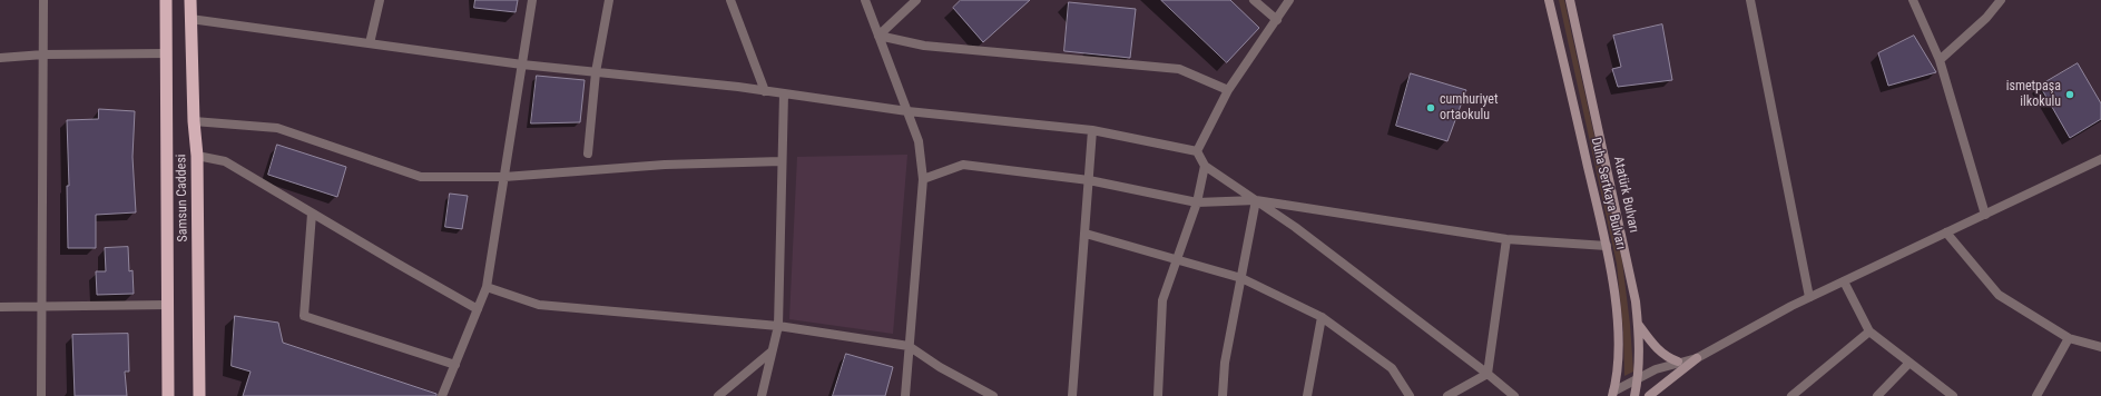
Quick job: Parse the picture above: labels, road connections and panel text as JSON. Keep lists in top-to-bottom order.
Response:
{
  "streets": {
    "highway": ["Samsun Caddesi"],
    "main road": ["Duha Sertkaya Bulvarı", "Atatürk Bulvarı"]
  },
  "places": ["ismetpaşa ilkokulu", "cumhuriyet ortaokulu"]
}
